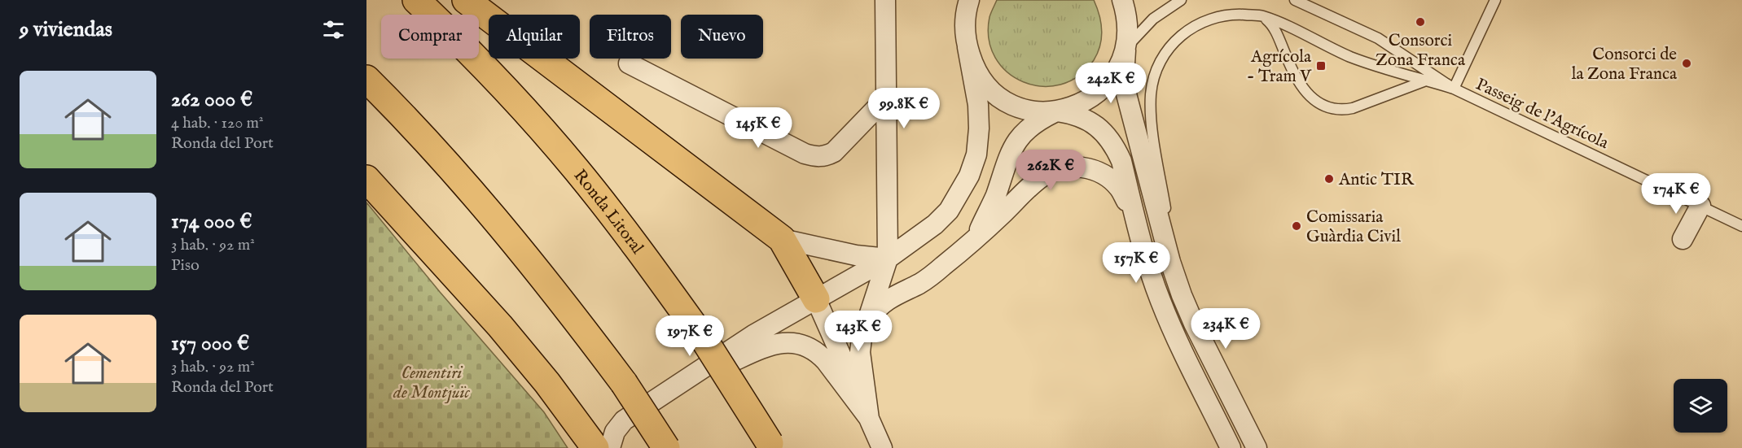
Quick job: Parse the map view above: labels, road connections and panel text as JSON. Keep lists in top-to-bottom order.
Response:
{
  "streets": {
    "highway": ["Ronda Litoral"],
    "lane": ["Passeig de l'Agrícola"]
  },
  "parks": ["Cementiri de Montjuïc"],
  "places": {
    "other": [
      "Consorci Zona Franca",
      "Consorci de la Zona Franca",
      "Antic TIR",
      "Comissaria Guàrdia Civil"
    ],
    "transit": ["Agrícola - Tram V"]
  },
  "page": {
    "heading": "9 viviendas",
    "chip": [
      "Comprar",
      "Alquilar",
      "Filtros",
      "Nuevo"
    ],
    "list": [
      {
        "name": "262 000 €",
        "note": "4 hab. · 120 m² · Ronda del Port"
      },
      {
        "name": "174 000 €",
        "note": "3 hab. · 92 m² · Piso"
      },
      {
        "name": "157 000 €",
        "note": "3 hab. · 92 m² · Ronda del Port"
      }
    ],
    "price": [
      "242K €",
      "99.8K €",
      "145K €",
      "262K €",
      "174K €",
      "157K €",
      "234K €",
      "143K €",
      "197K €"
    ]
  }
}
